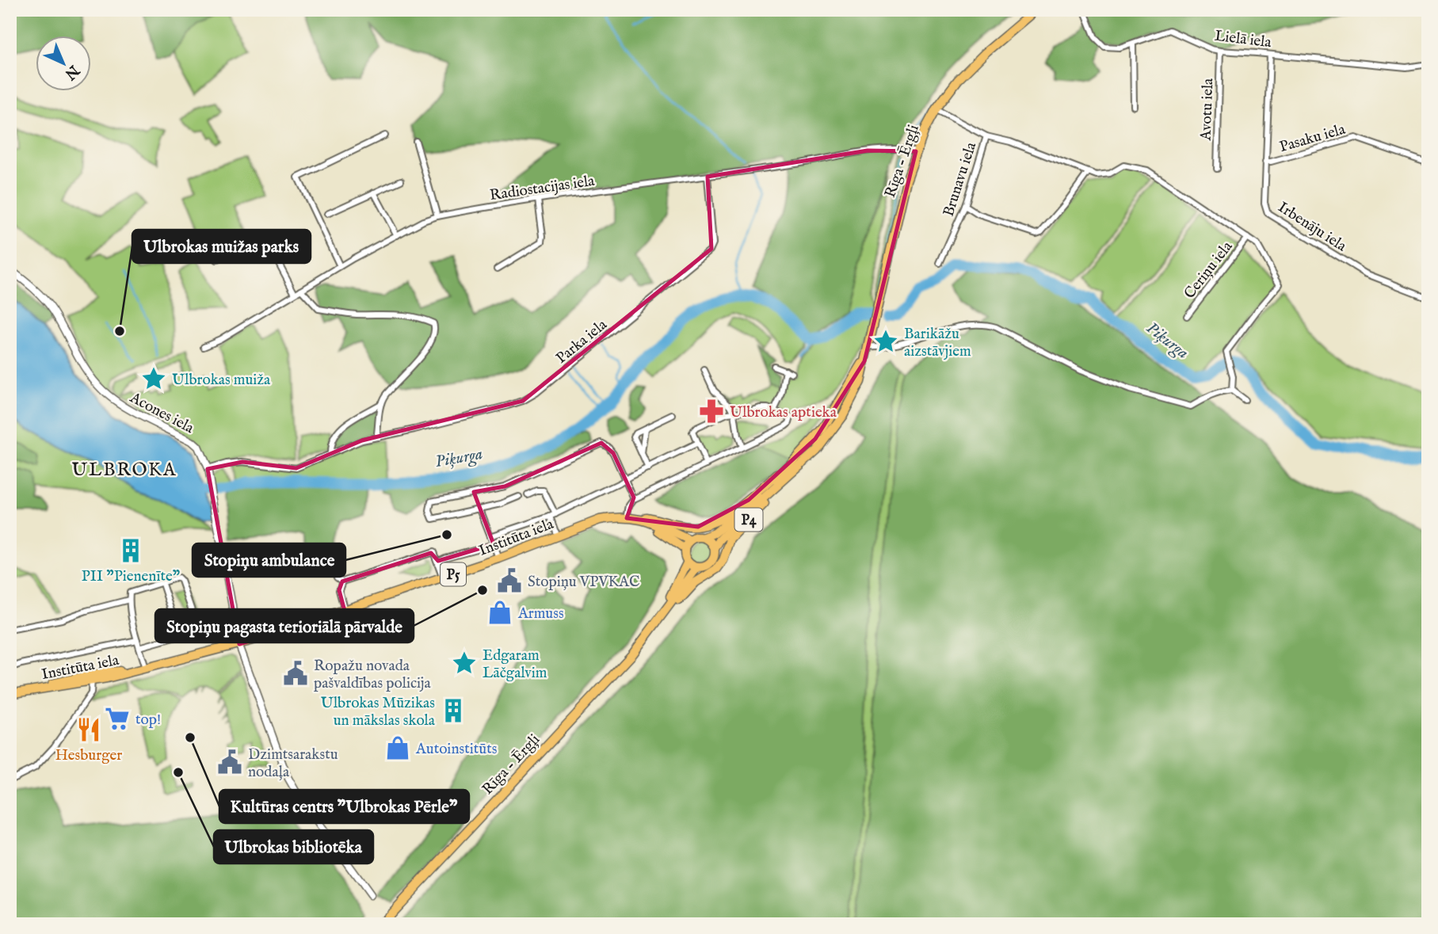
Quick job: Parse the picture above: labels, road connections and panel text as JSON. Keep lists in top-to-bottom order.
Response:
{
  "streets": {
    "main road": [
      "Rīga - Ērgļi",
      "P4",
      "Institūta iela",
      "P5"
    ],
    "street": [
      "Lielā iela",
      "Avotu iela",
      "Pasaku iela",
      "Brunavu iela",
      "Radiostacijas iela",
      "Irbenāju iela",
      "Ceriņu iela",
      "Parka iela",
      "Acones iela"
    ]
  },
  "crossings": [
    ["Lielā iela", "Avotu iela"],
    ["Lielā iela", "Irbenāju iela"],
    ["Pasaku iela", "Irbenāju iela"],
    ["Rīga - Ērgļi", "Brunavu iela"],
    ["Rīga - Ērgļi", "Radiostacijas iela"],
    ["Rīga - Ērgļi", "P4"],
    ["Rīga - Ērgļi", "P5"],
    ["Radiostacijas iela", "Parka iela"],
    ["Acones iela", "Institūta iela"],
    ["Institūta iela", "P5"]
  ],
  "districts": ["ULBROKA"],
  "water": ["Piķurga"],
  "places": {
    "other": [
      "Ulbrokas muižas parks",
      "Stopiņu ambulance",
      "Stopiņu pagasta terioriālā pārvalde",
      "Kultūras centrs \"Ulbrokas Pērle\"",
      "Ulbrokas bibliotēka"
    ],
    "place": ["Barikāžu aizstāvjiem", "Ulbrokas muiža", "Edgaram Lāčgalvim"],
    "pharmacy": ["Ulbrokas aptieka"],
    "building": ["PII \"Pienenīte\"", "Ulbrokas Mūzikas un mākslas skola"],
    "public building": ["Stopiņu VPVKAC", "Ropažu novada pašvaldības policija", "Dzimtsarakstu nodaļa"],
    "shop": ["Armuss", "Autoinstitūts"],
    "supermarket": ["top!"],
    "restaurant": ["Hesburger"]
  },
  "north": "bottom right"
}
